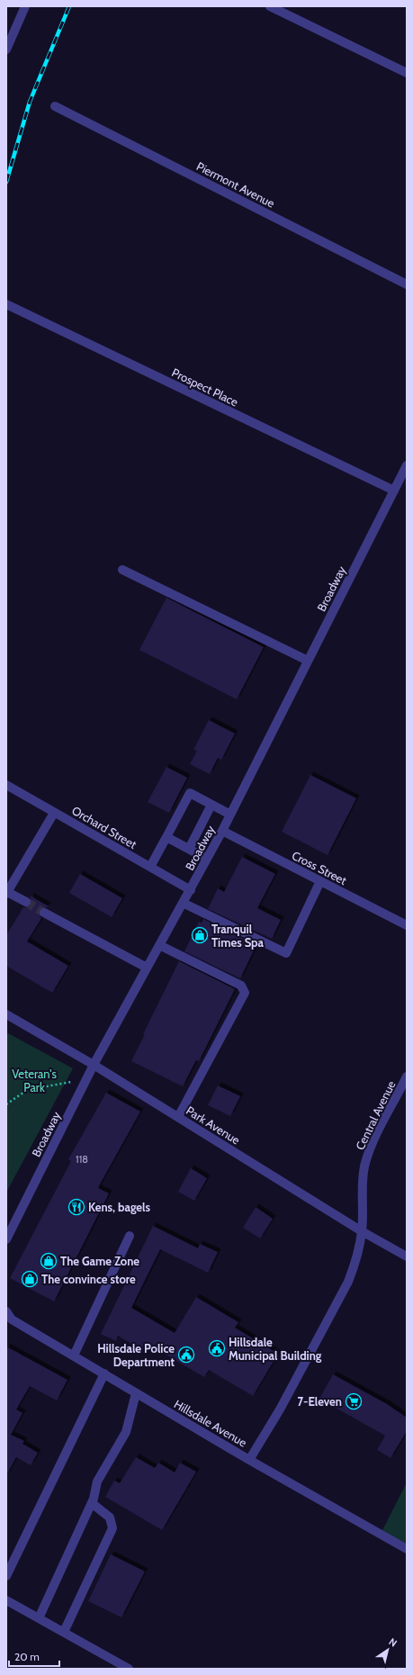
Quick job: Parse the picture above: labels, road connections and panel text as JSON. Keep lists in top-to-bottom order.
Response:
{
  "streets": {
    "street": [
      "Piermont Avenue",
      "Prospect Place",
      "Broadway",
      "Orchard Street",
      "Cross Street",
      "Central Avenue",
      "Park Avenue",
      "Hillsdale Avenue"
    ]
  },
  "crossings": [
    ["Prospect Place", "Broadway"],
    ["Broadway", "Orchard Street"],
    ["Broadway", "Cross Street"],
    ["Broadway", "Park Avenue"],
    ["Central Avenue", "Park Avenue"],
    ["Central Avenue", "Hillsdale Avenue"]
  ],
  "parks": ["Veteran's Park"],
  "places": {
    "shop": ["Tranquil Times Spa", "The Game Zone", "The convince store"],
    "restaurant": ["Kens, bagels"],
    "public building": ["Hillsdale Municipal Building", "Hillsdale Police Department"],
    "supermarket": ["7-Eleven"]
  },
  "house_numbers": ["118"],
  "scale_bar": "20 m",
  "north": "top right"
}
